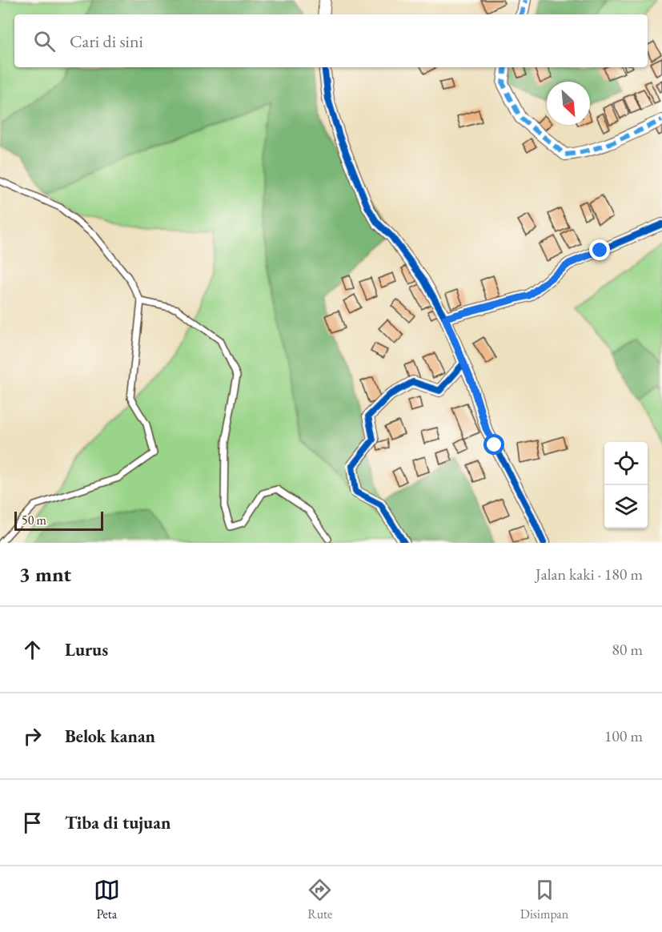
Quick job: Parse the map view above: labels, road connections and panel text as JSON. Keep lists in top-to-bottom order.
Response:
{
  "scale_bar": "50 m",
  "north": "bottom right",
  "page": {
    "search": "Cari di sini",
    "scale": "50 m",
    "heading": ["3 mnt", "Jalan kaki · 180 m"],
    "list": [
      ["Lurus", "80 m"],
      ["Belok kanan", "100 m"],
      "Tiba di tujuan"
    ],
    "nav": ["Peta", "Rute", "Disimpan"]
  }
}
